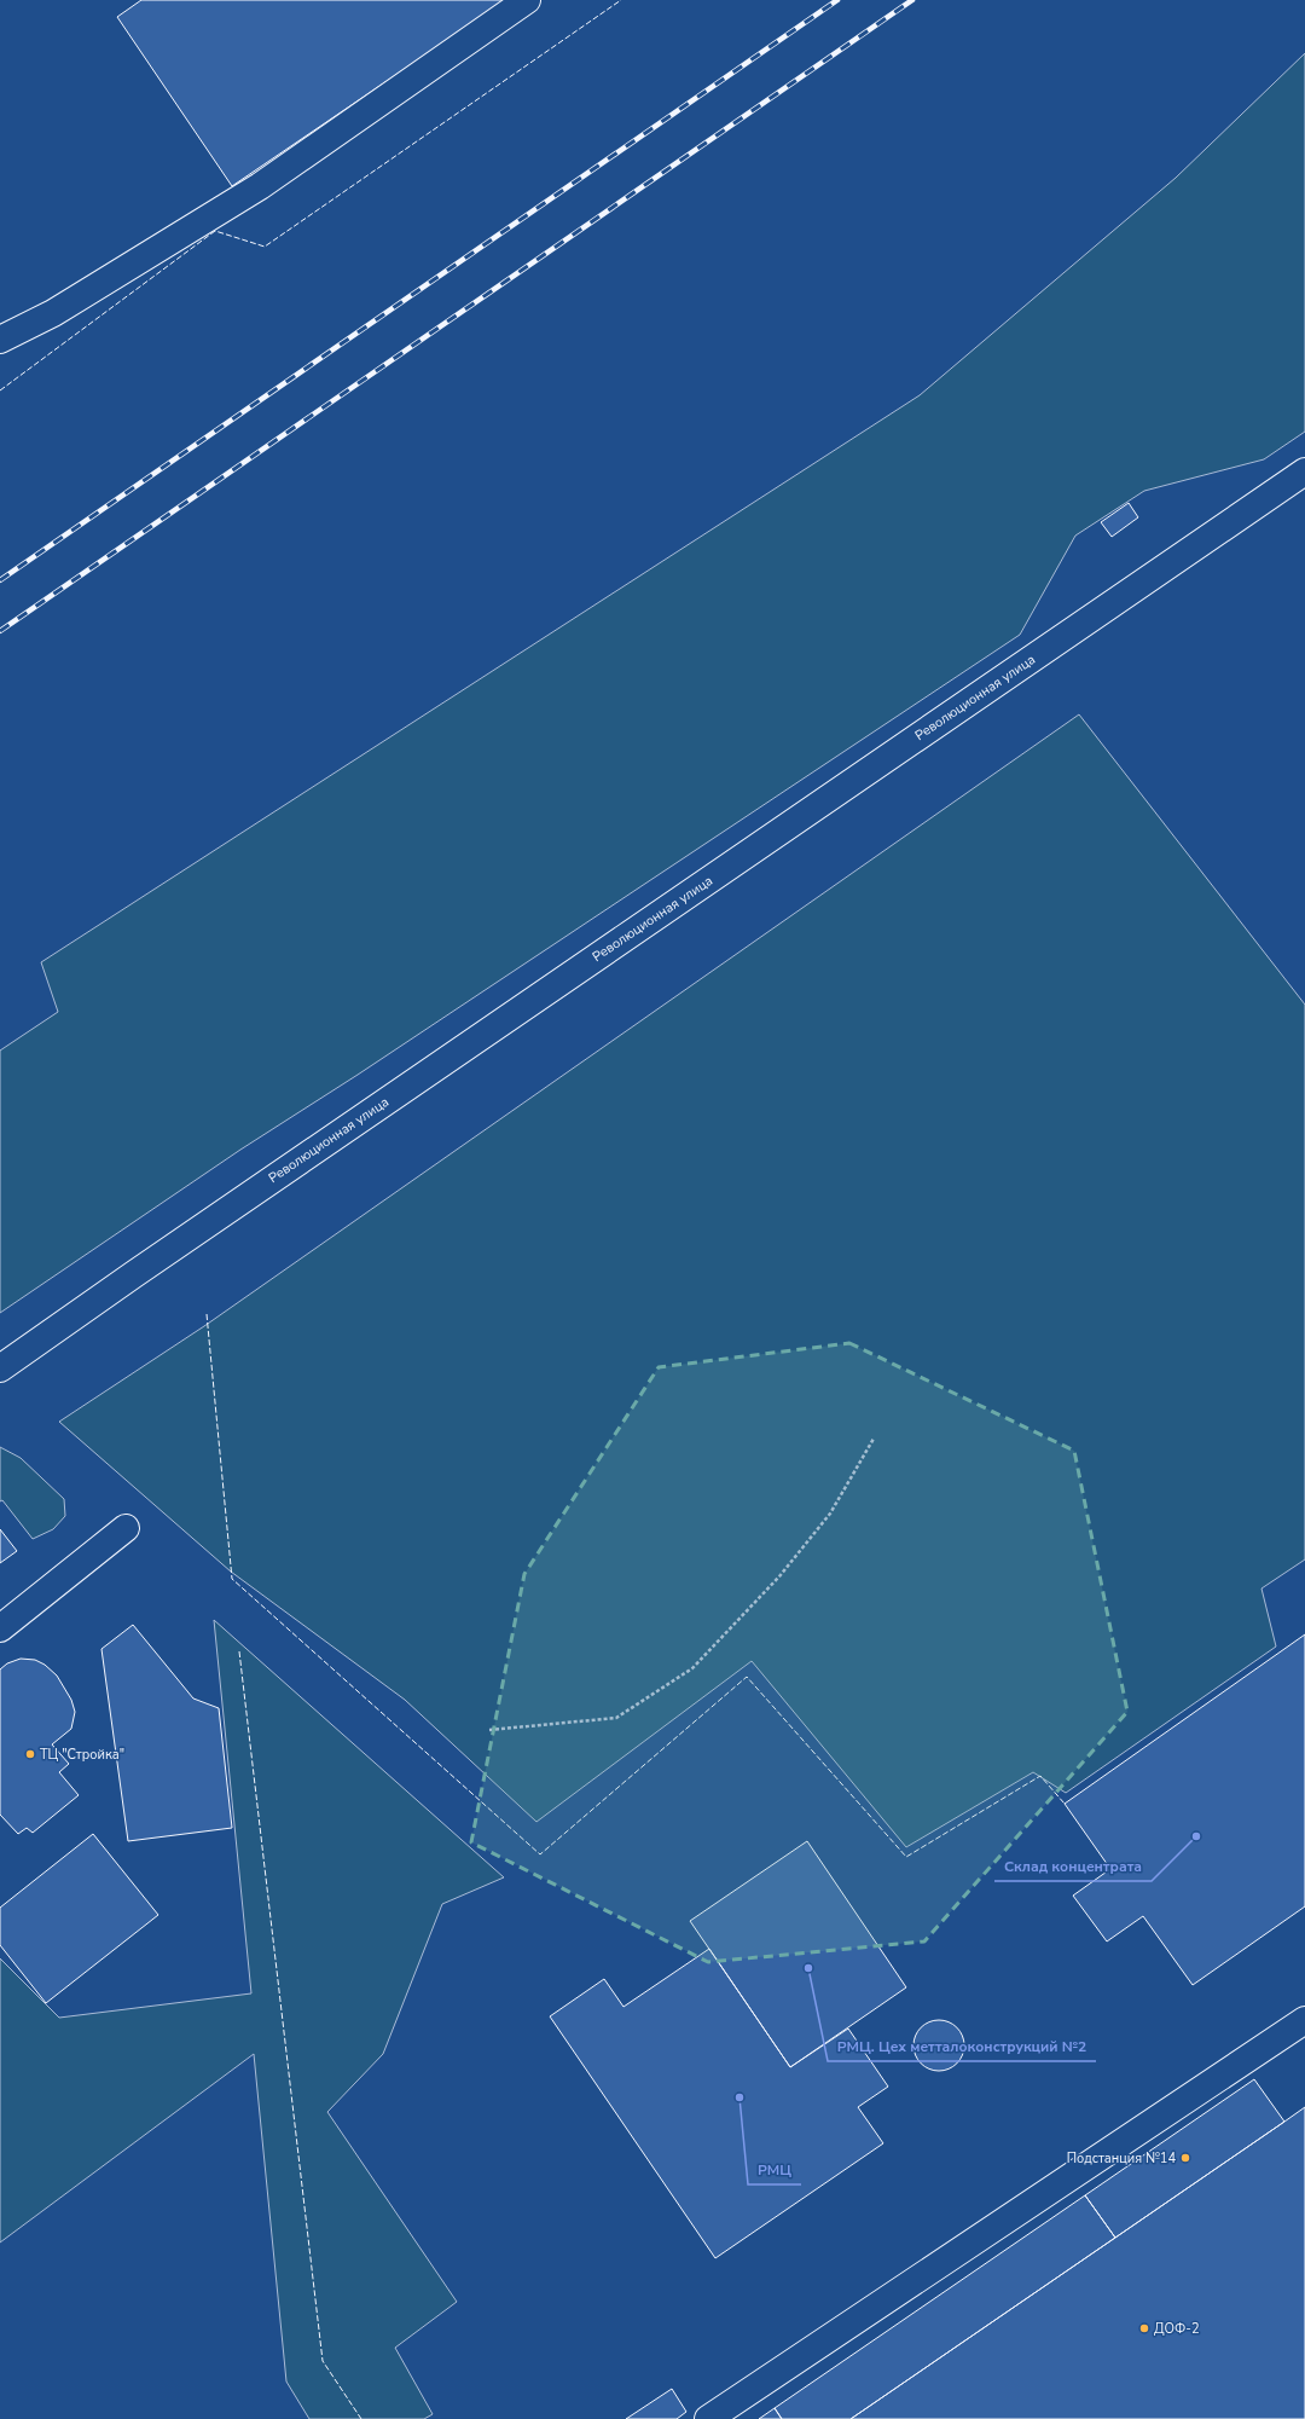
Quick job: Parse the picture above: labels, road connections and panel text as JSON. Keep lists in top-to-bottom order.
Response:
{
  "streets": {
    "street": ["Революционная улица"]
  },
  "places": [
    "ТЦ \"Стройка\"",
    "Склад концентрата",
    "РМЦ. Цех метталоконструкций №2",
    "РМЦ",
    "Подстанция №14",
    "ДОФ-2"
  ]
}
